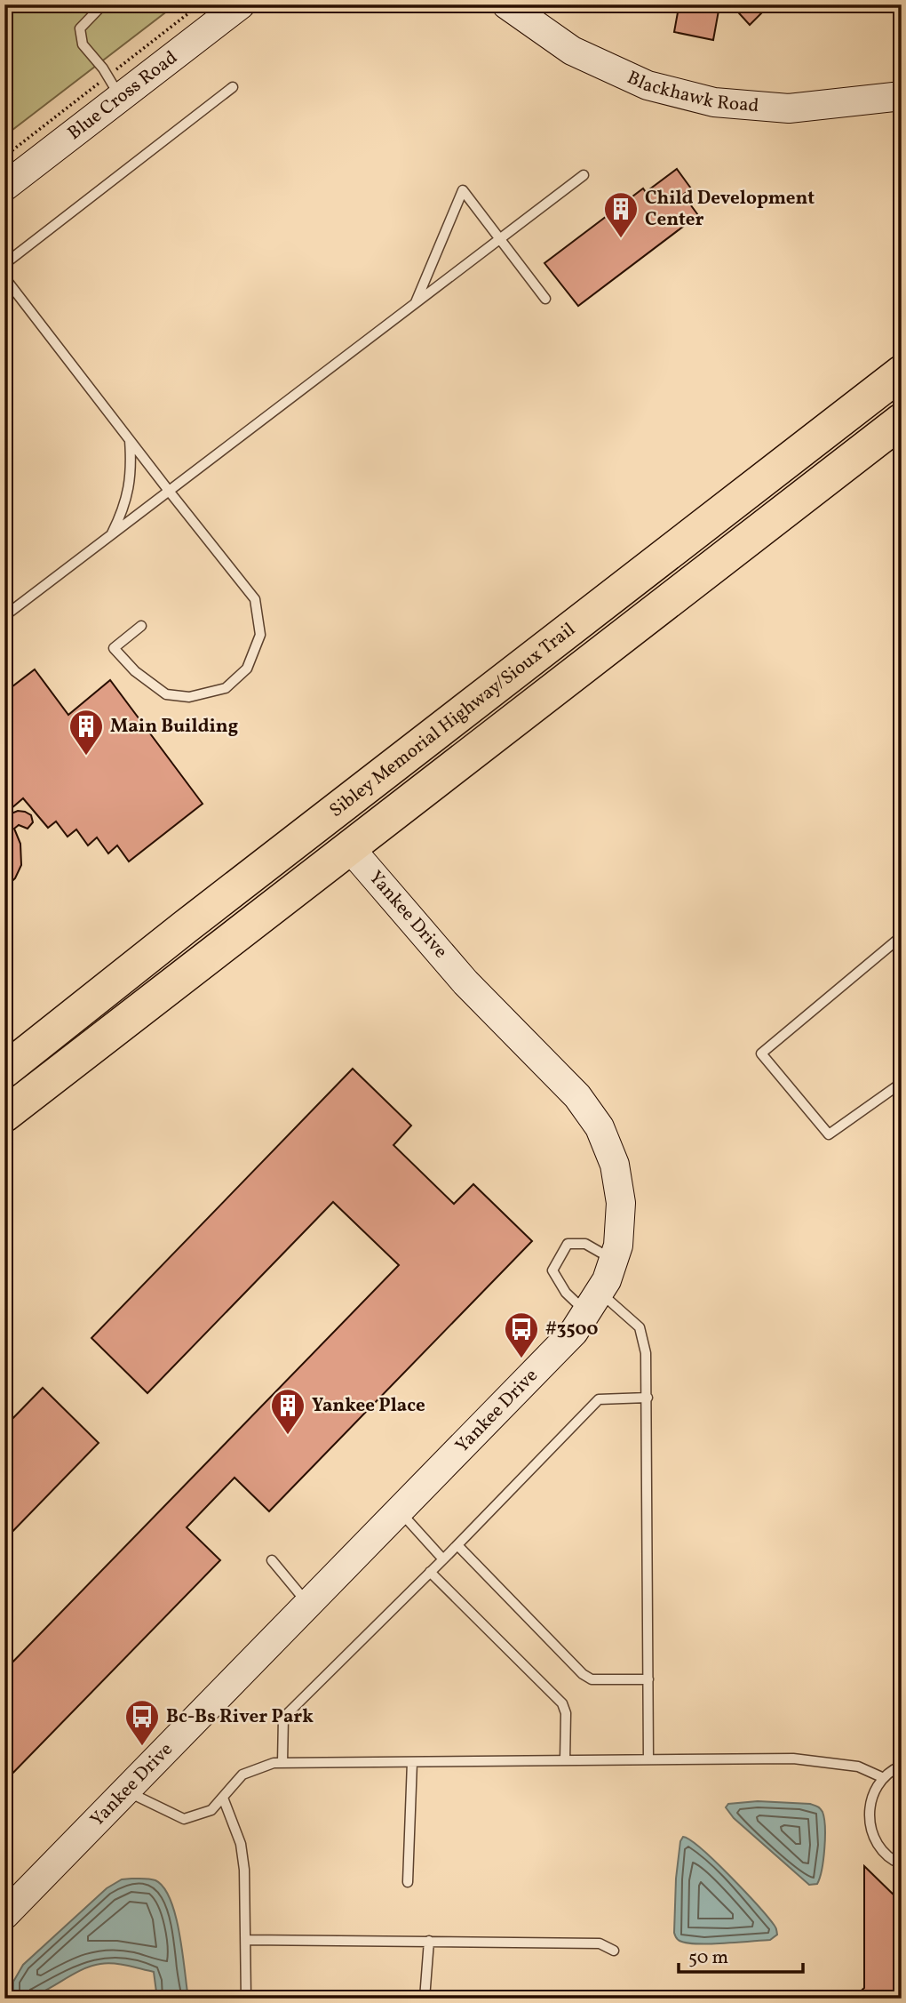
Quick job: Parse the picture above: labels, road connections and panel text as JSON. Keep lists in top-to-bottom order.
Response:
{
  "streets": {
    "highway": ["Sibley Memorial Highway/Sioux Trail"],
    "street": ["Blackhawk Road", "Blue Cross Road", "Yankee Drive"]
  },
  "crossings": [
    ["Sibley Memorial Highway/Sioux Trail", "Yankee Drive"]
  ],
  "places": {
    "building": ["Child Development Center", "Main Building", "Yankee Place"],
    "bus stop": ["#3500", "Bc-Bs River Park"]
  },
  "scale_bar": "50 m"
}
